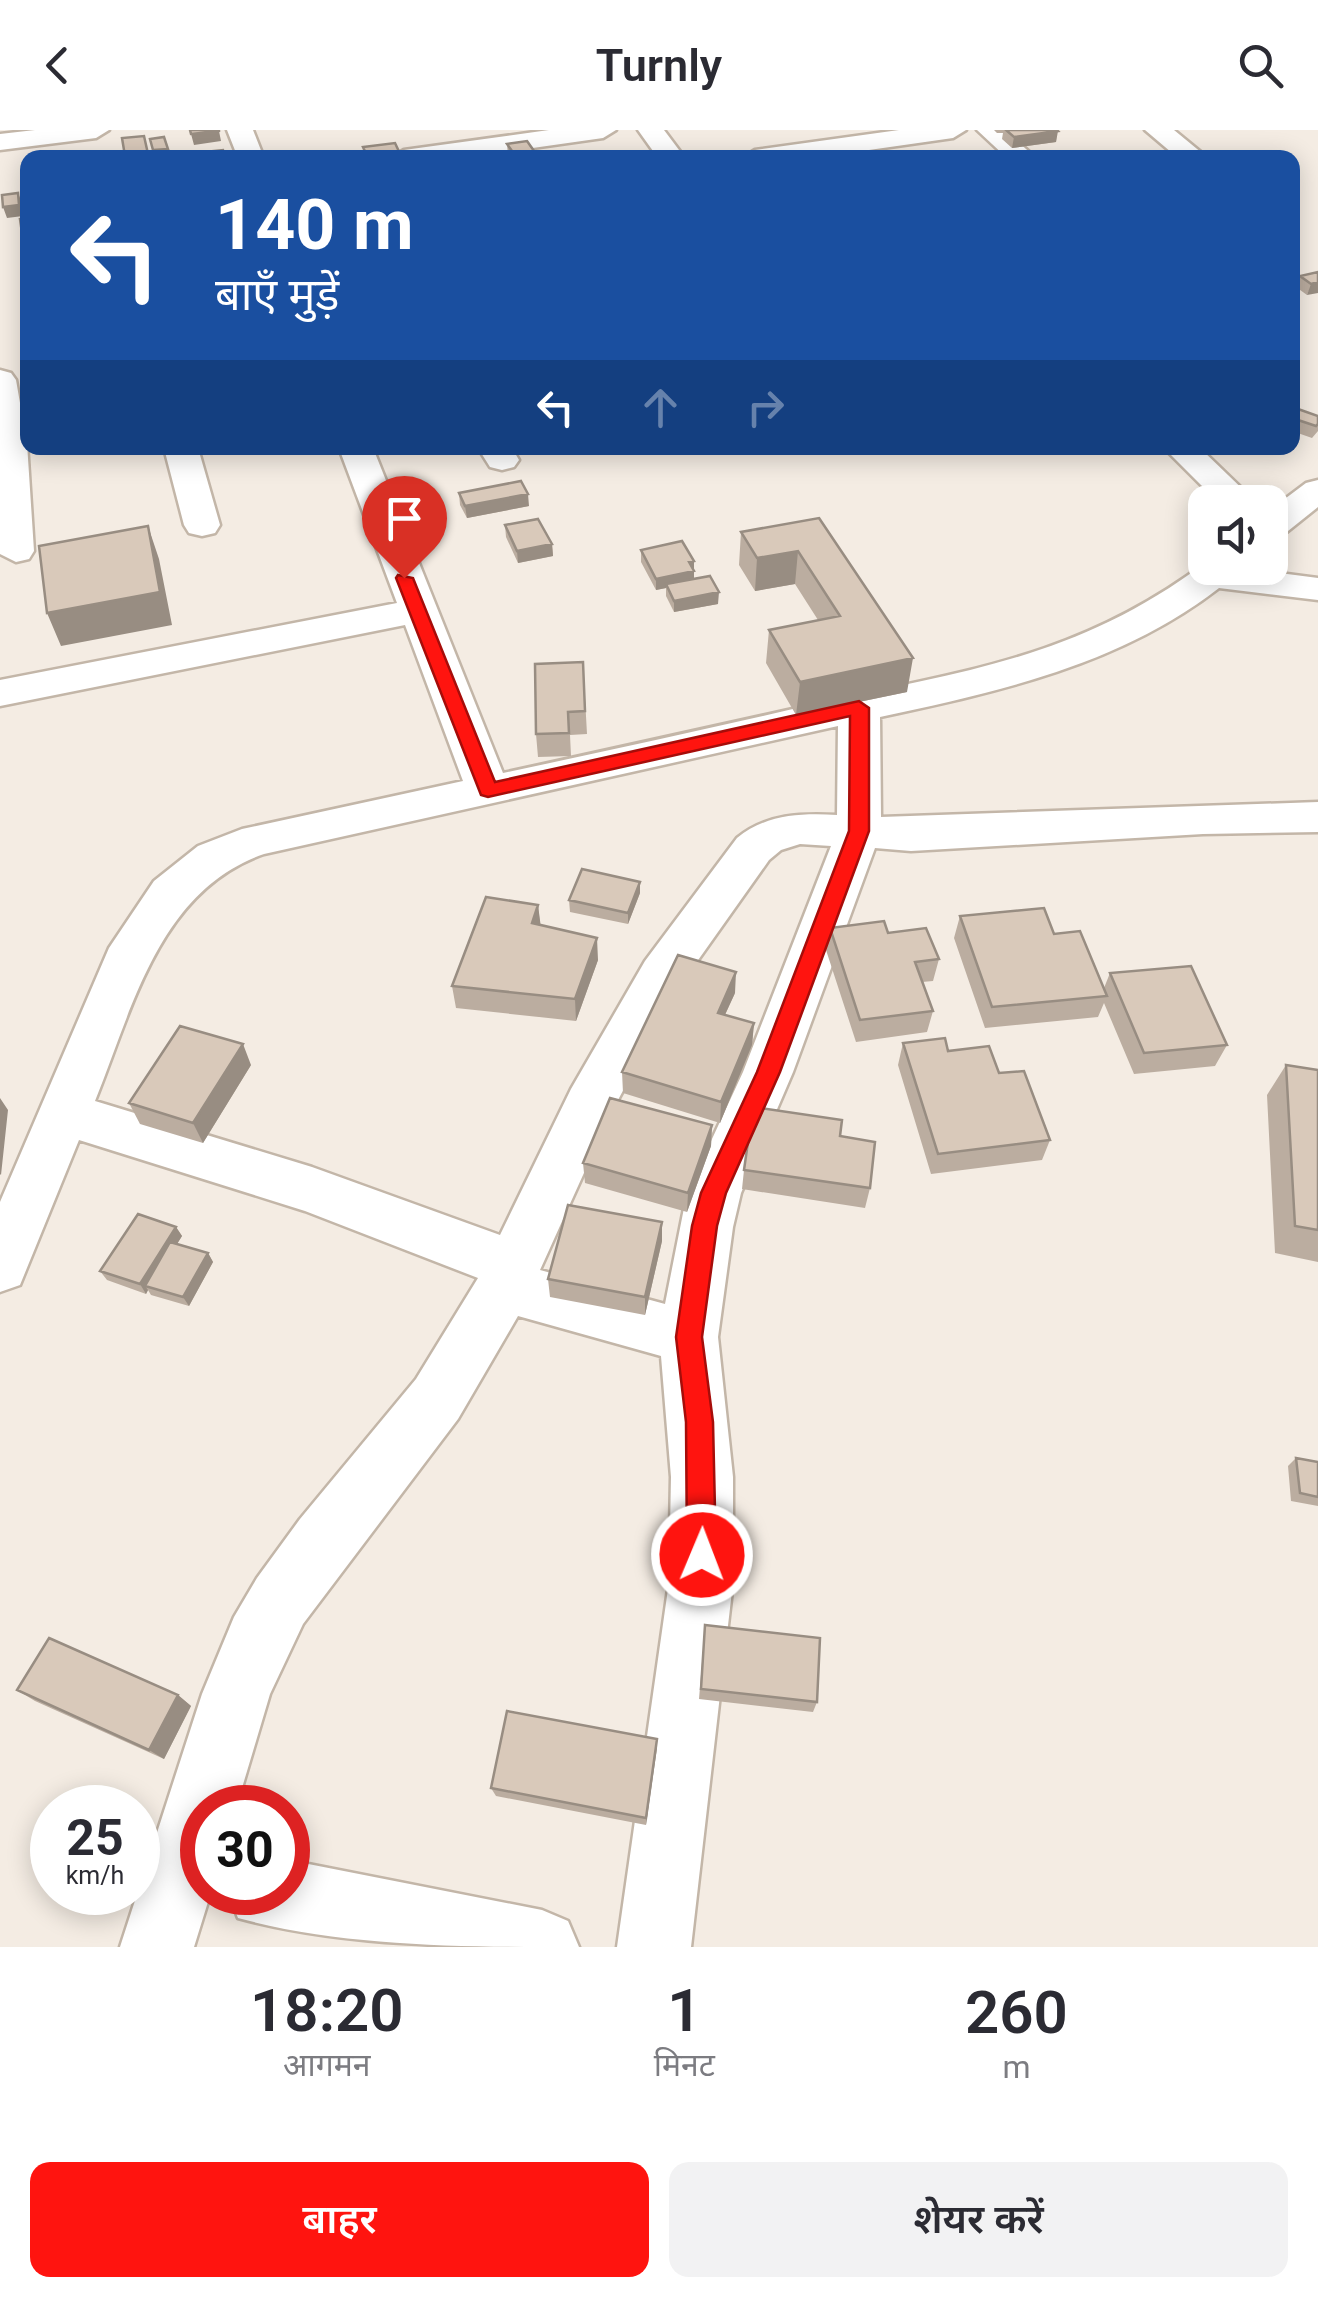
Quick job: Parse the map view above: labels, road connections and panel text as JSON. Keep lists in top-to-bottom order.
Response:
{
  "page": {
    "header": "Turnly",
    "turn": ["140 m", "बाएँ मुड़ें"],
    "speed": "25 km/h",
    "limit": "30",
    "eta": [
      "18:20",
      "आगमन",
      "1",
      "मिनट",
      "260",
      "m"
    ],
    "buttons": ["बाहर", "शेयर करें"]
  }
}
